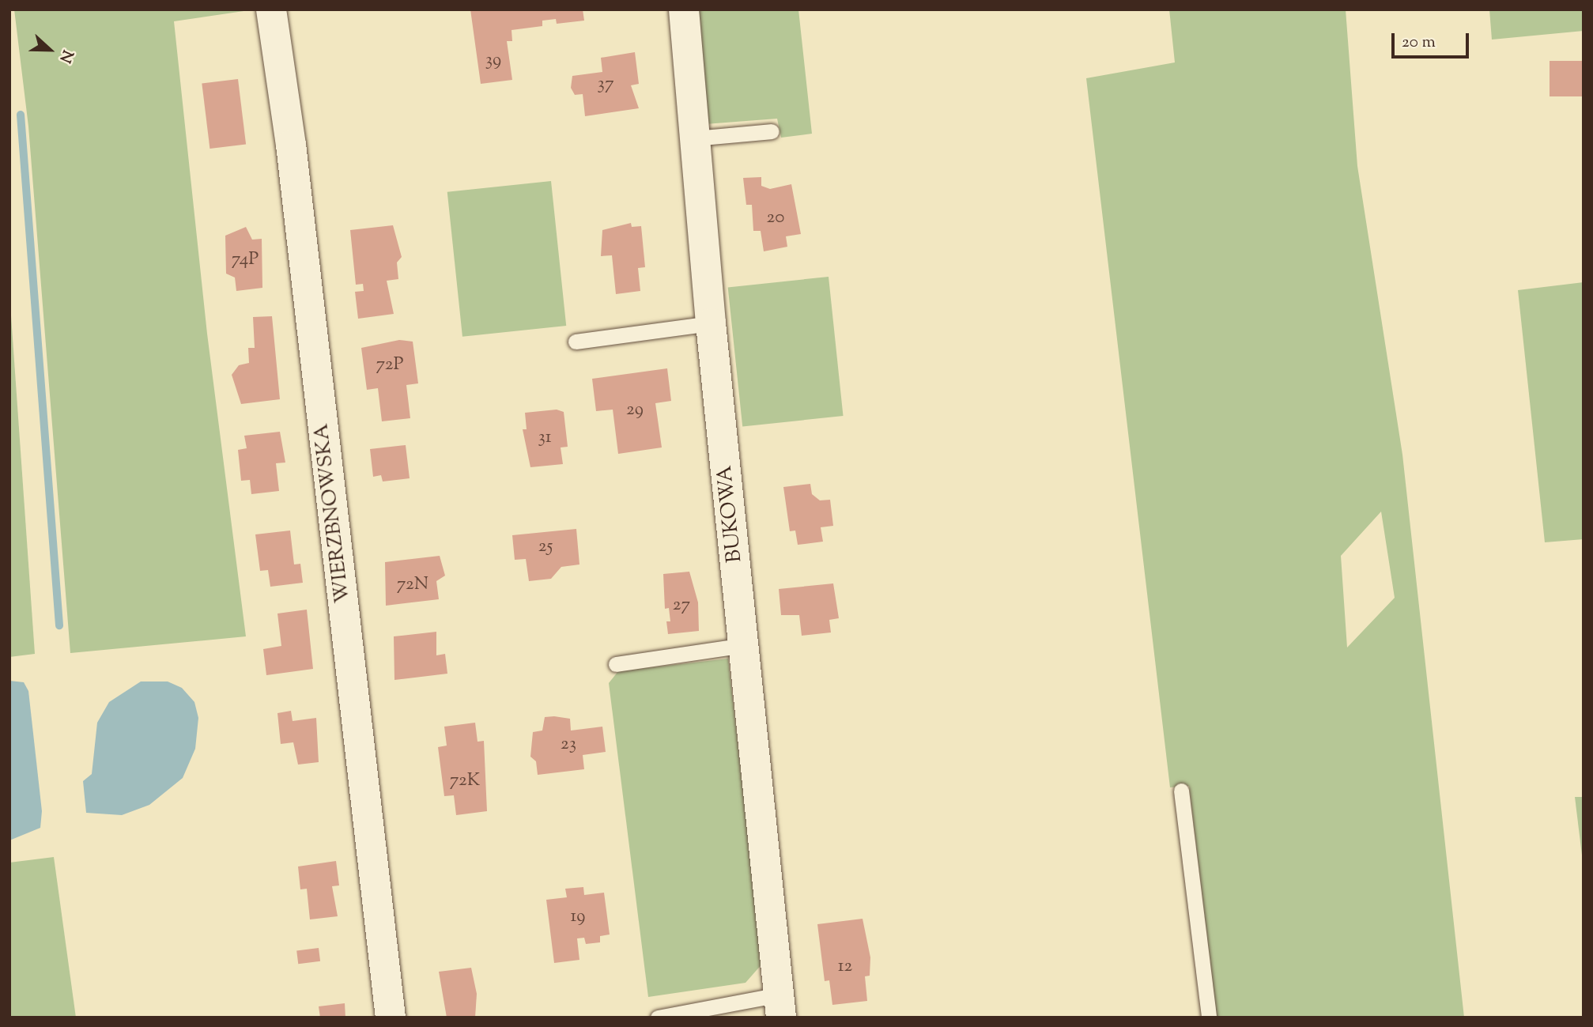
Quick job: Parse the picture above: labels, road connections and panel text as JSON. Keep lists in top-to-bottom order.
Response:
{
  "streets": {
    "street": ["WIERZBNOWSKA", "BUKOWA"]
  },
  "house_numbers": [
    "39",
    "37",
    "20",
    "74P",
    "72P",
    "29",
    "31",
    "25",
    "72N",
    "27",
    "23",
    "72K",
    "19",
    "12"
  ],
  "scale_bar": "20 m",
  "north": "right"
}
